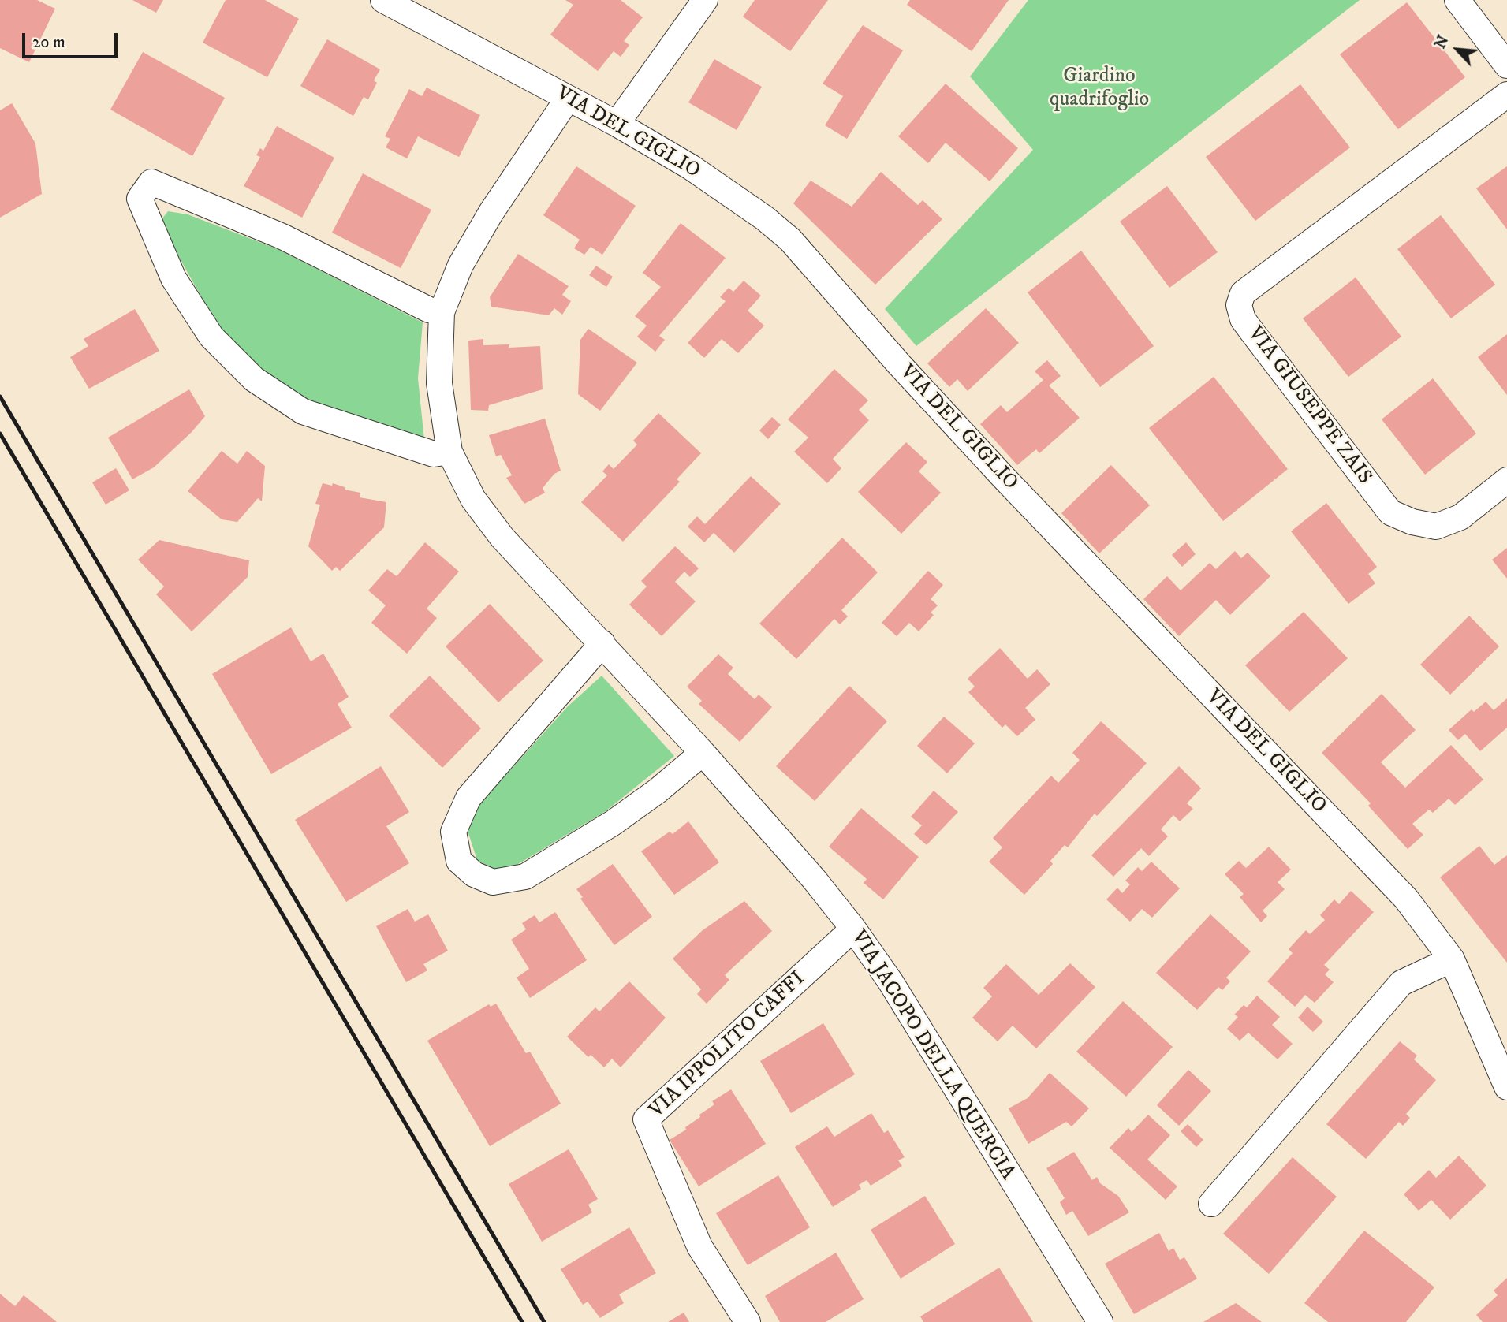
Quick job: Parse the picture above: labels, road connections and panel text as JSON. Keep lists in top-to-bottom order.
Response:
{
  "streets": {
    "street": [
      "VIA DEL GIGLIO",
      "VIA GIUSEPPE ZAIS",
      "VIA IPPOLITO CAFFI",
      "VIA JACOPO DELLA QUERCIA"
    ]
  },
  "crossings": [
    ["VIA DEL GIGLIO", "VIA JACOPO DELLA QUERCIA"],
    ["VIA IPPOLITO CAFFI", "VIA JACOPO DELLA QUERCIA"]
  ],
  "parks": ["Giardino quadrifoglio"],
  "scale_bar": "20 m",
  "north": "top left"
}
